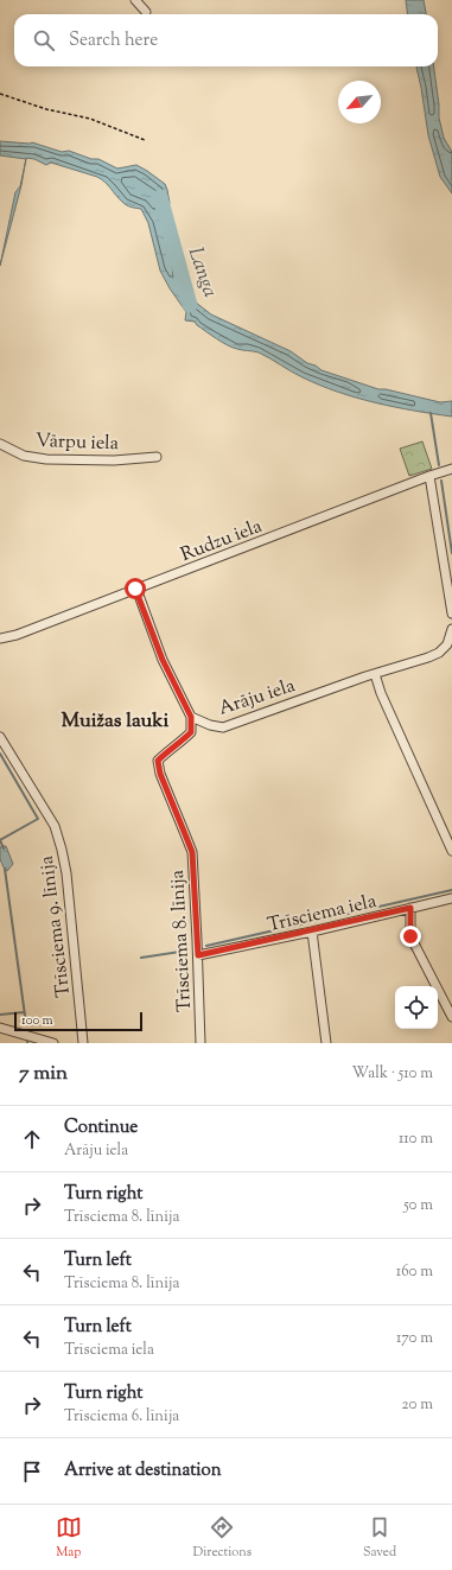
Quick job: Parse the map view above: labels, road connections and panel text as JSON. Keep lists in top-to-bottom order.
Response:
{
  "streets": {
    "street": [
      "Vārpu iela",
      "Rudzu iela",
      "Arāju iela",
      "Trīsciema iela",
      "Trīsciema 9. līnija",
      "Trīsciema 8. līnija"
    ]
  },
  "crossings": [
    ["Arāju iela", "Trīsciema 8. līnija"],
    ["Trīsciema iela", "Trīsciema 8. līnija"]
  ],
  "districts": ["Muižas lauki"],
  "water": ["Langa"],
  "scale_bar": "100 m",
  "north": "bottom left",
  "page": {
    "search": "Search here",
    "scale": "100 m",
    "heading": ["7 min", "Walk · 510 m"],
    "list": [
      ["Continue", "Arāju iela", "110 m"],
      ["Turn right", "Trīsciema 8. līnija", "50 m"],
      ["Turn left", "Trīsciema 8. līnija", "160 m"],
      ["Turn left", "Trīsciema iela", "170 m"],
      ["Turn right", "Trīsciema 6. līnija", "20 m"],
      "Arrive at destination"
    ],
    "nav": ["Map", "Directions", "Saved"]
  }
}
